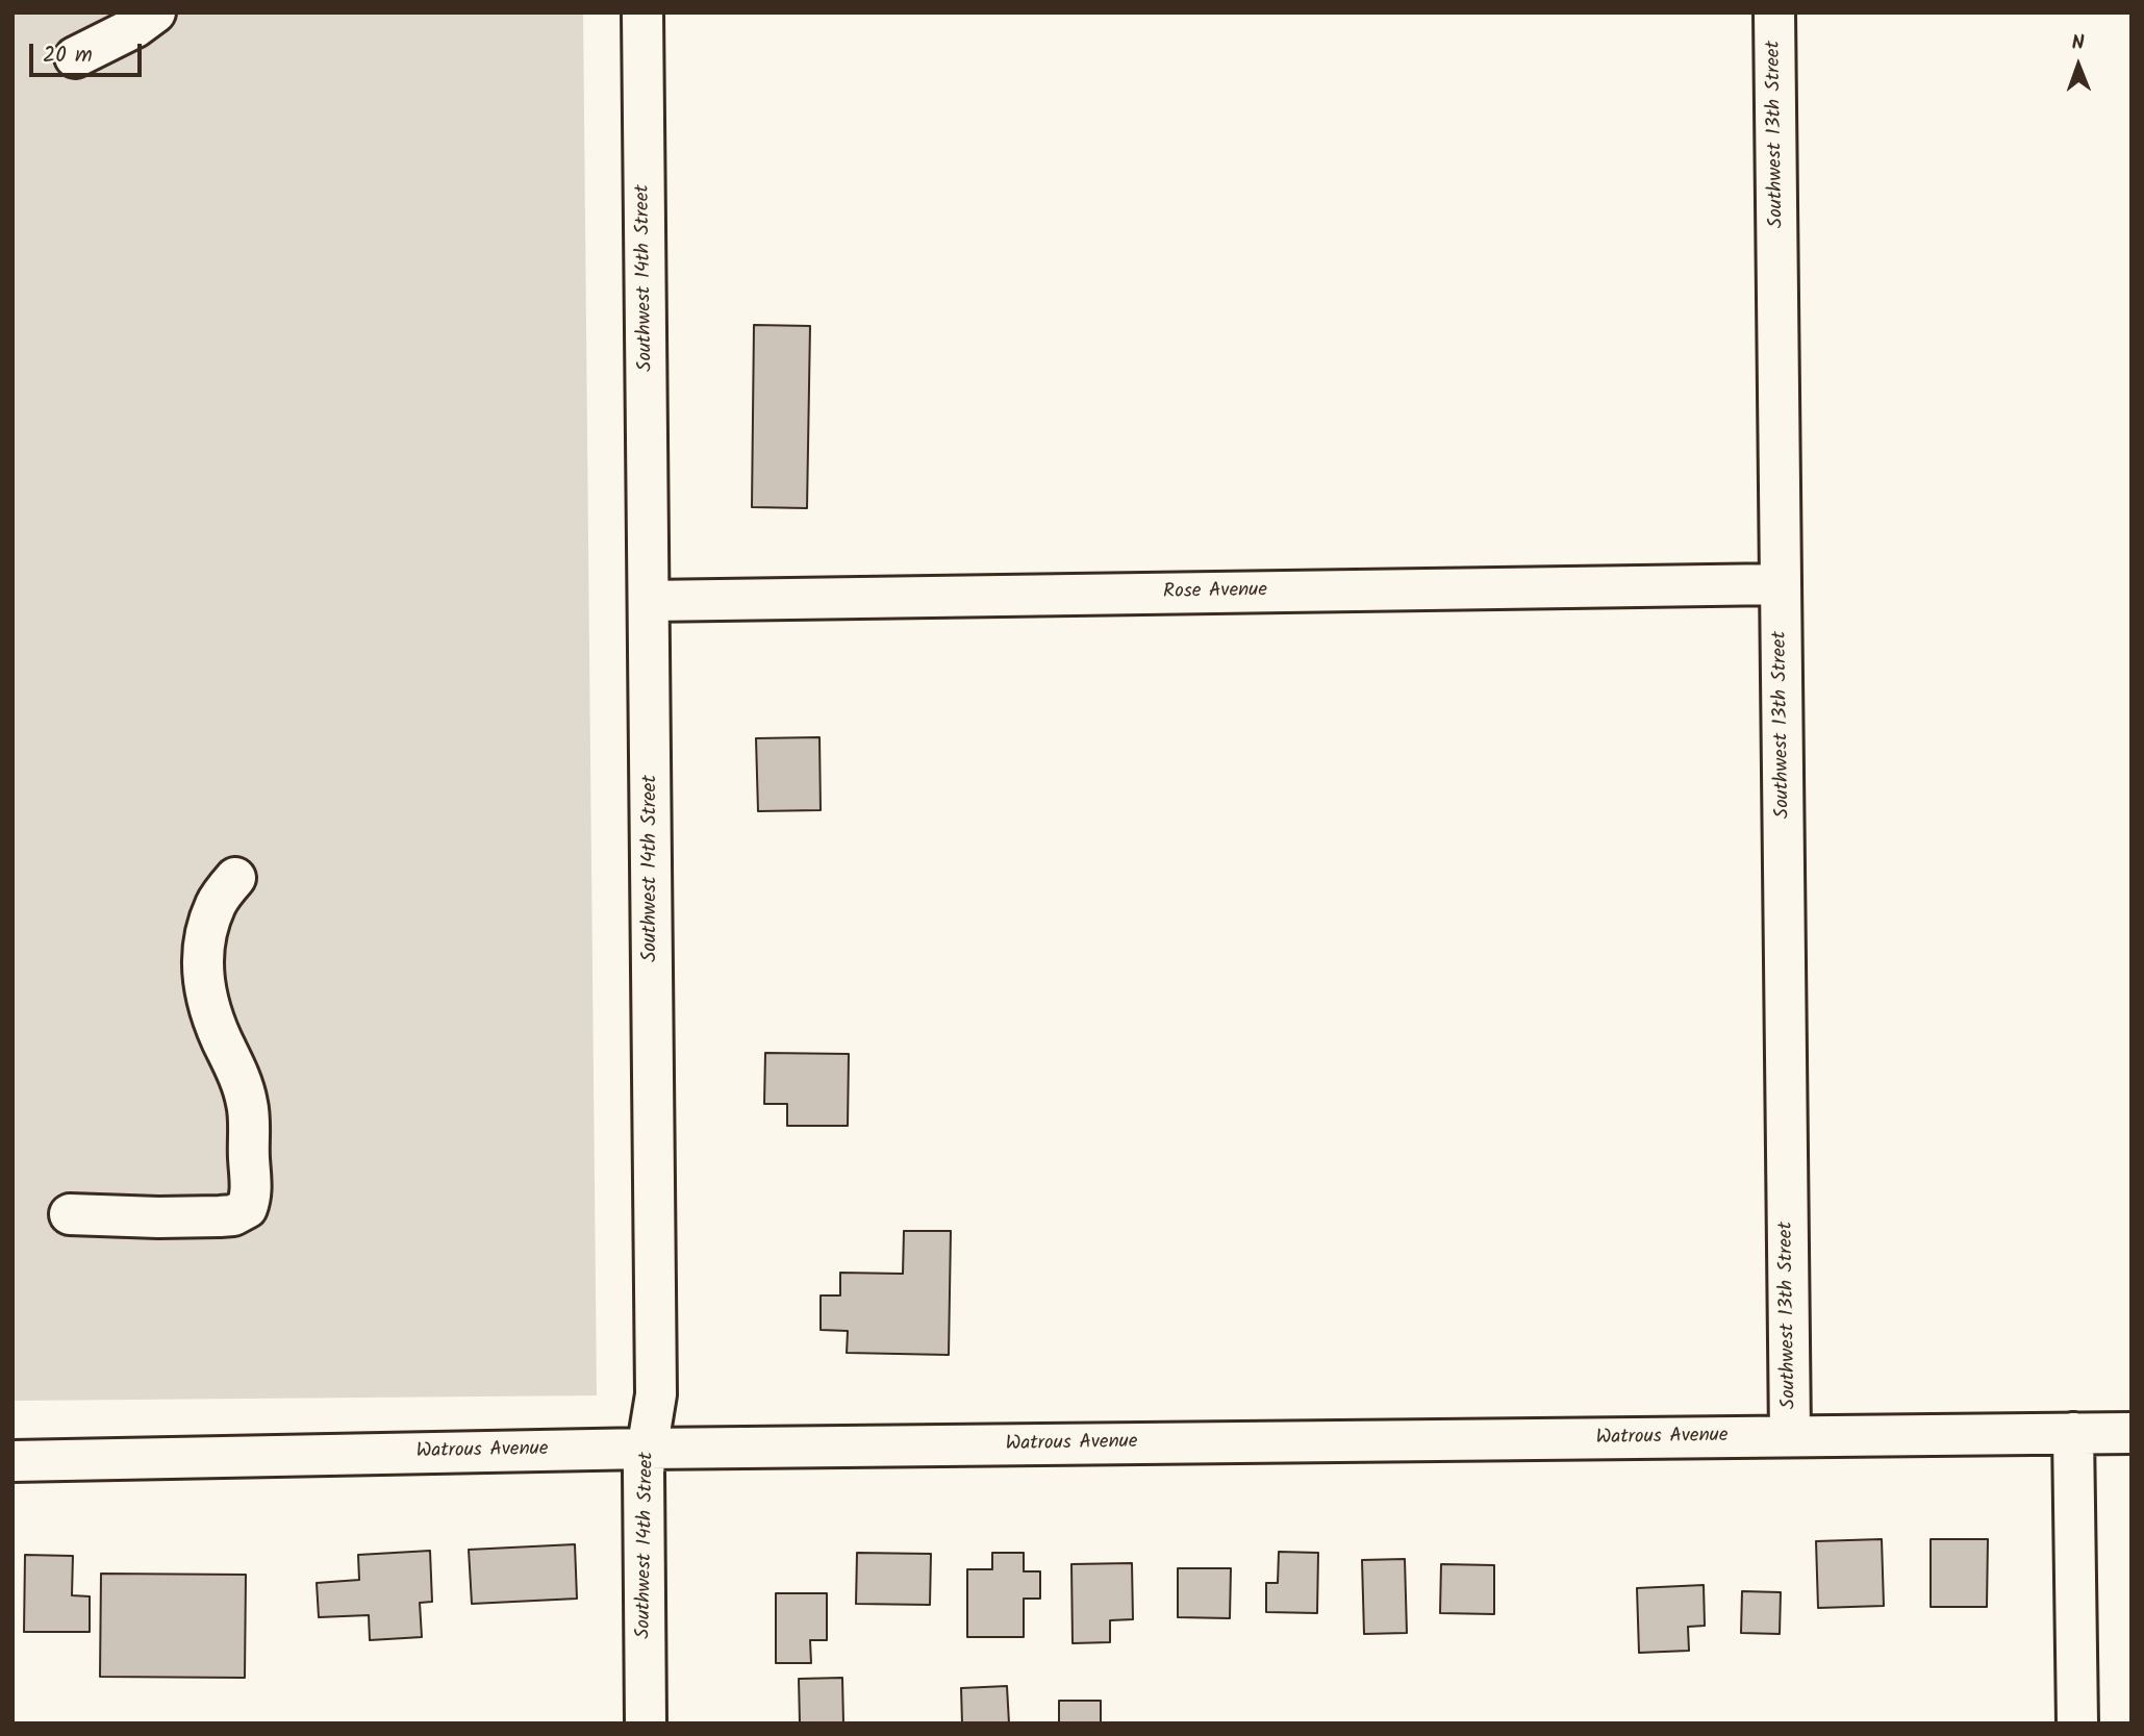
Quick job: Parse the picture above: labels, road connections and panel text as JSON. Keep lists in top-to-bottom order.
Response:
{
  "streets": {
    "street": [
      "Southwest 13th Street",
      "Southwest 14th Street",
      "Rose Avenue",
      "Watrous Avenue"
    ]
  },
  "crossings": [
    ["Southwest 13th Street", "Rose Avenue"],
    ["Southwest 13th Street", "Watrous Avenue"],
    ["Southwest 14th Street", "Rose Avenue"],
    ["Southwest 14th Street", "Watrous Avenue"]
  ],
  "scale_bar": "20 m",
  "north": "top"
}
